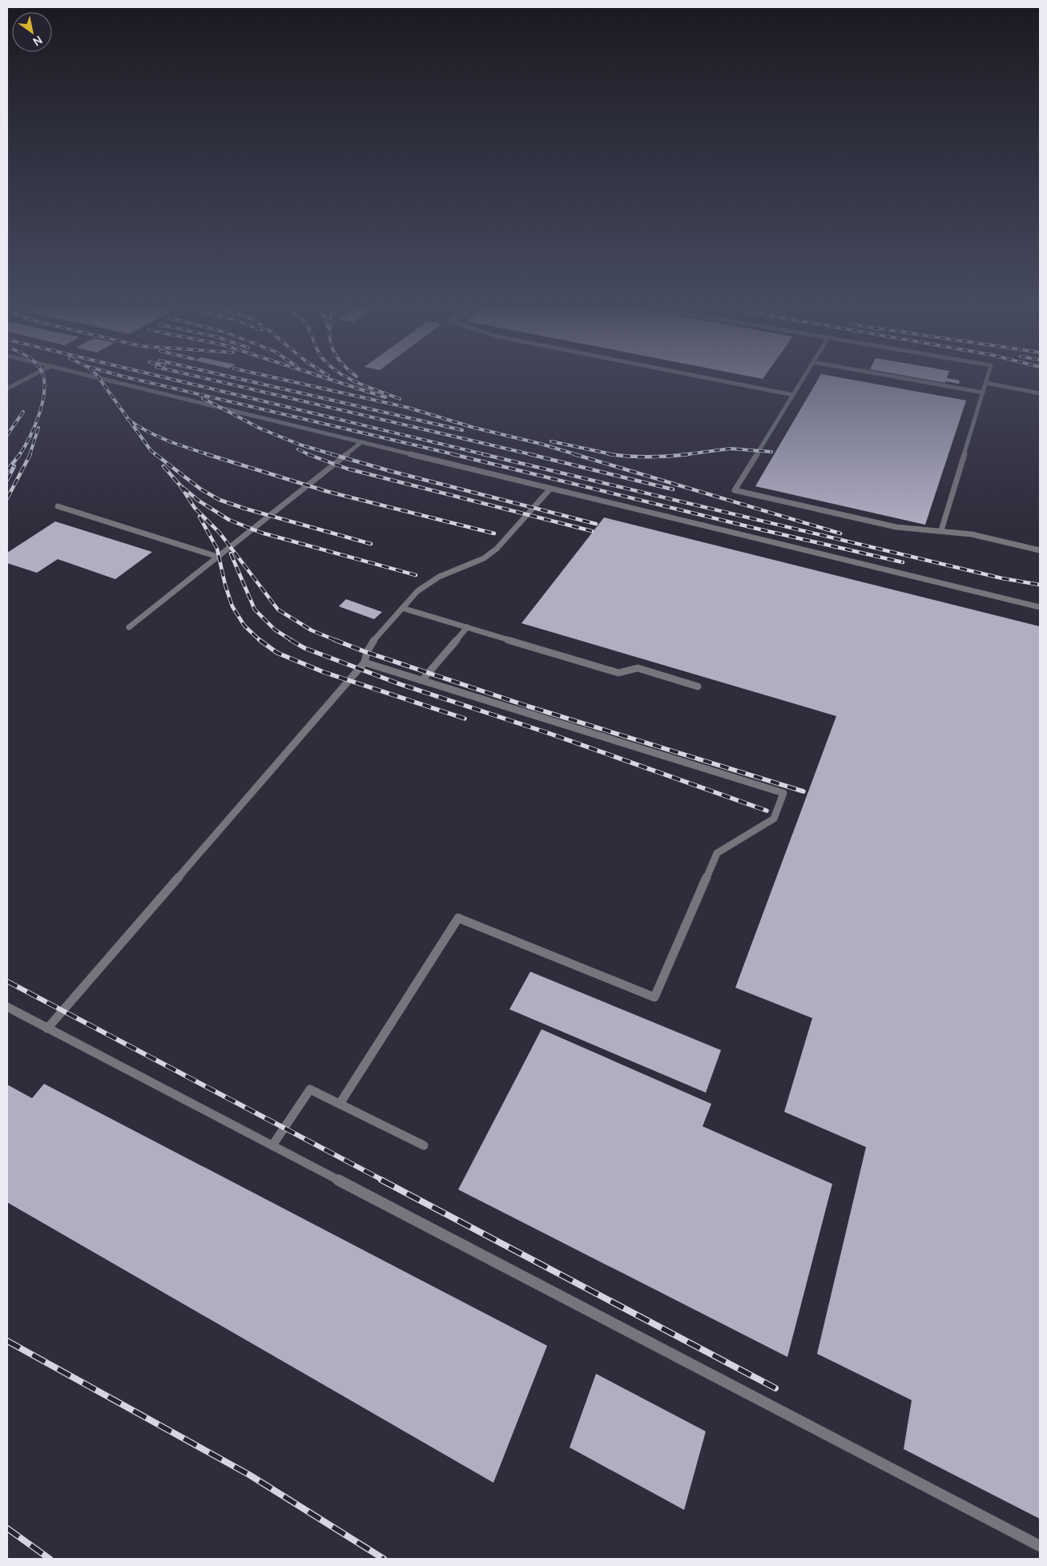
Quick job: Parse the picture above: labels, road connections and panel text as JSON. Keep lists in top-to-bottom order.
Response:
{
  "north": "bottom right"
}
